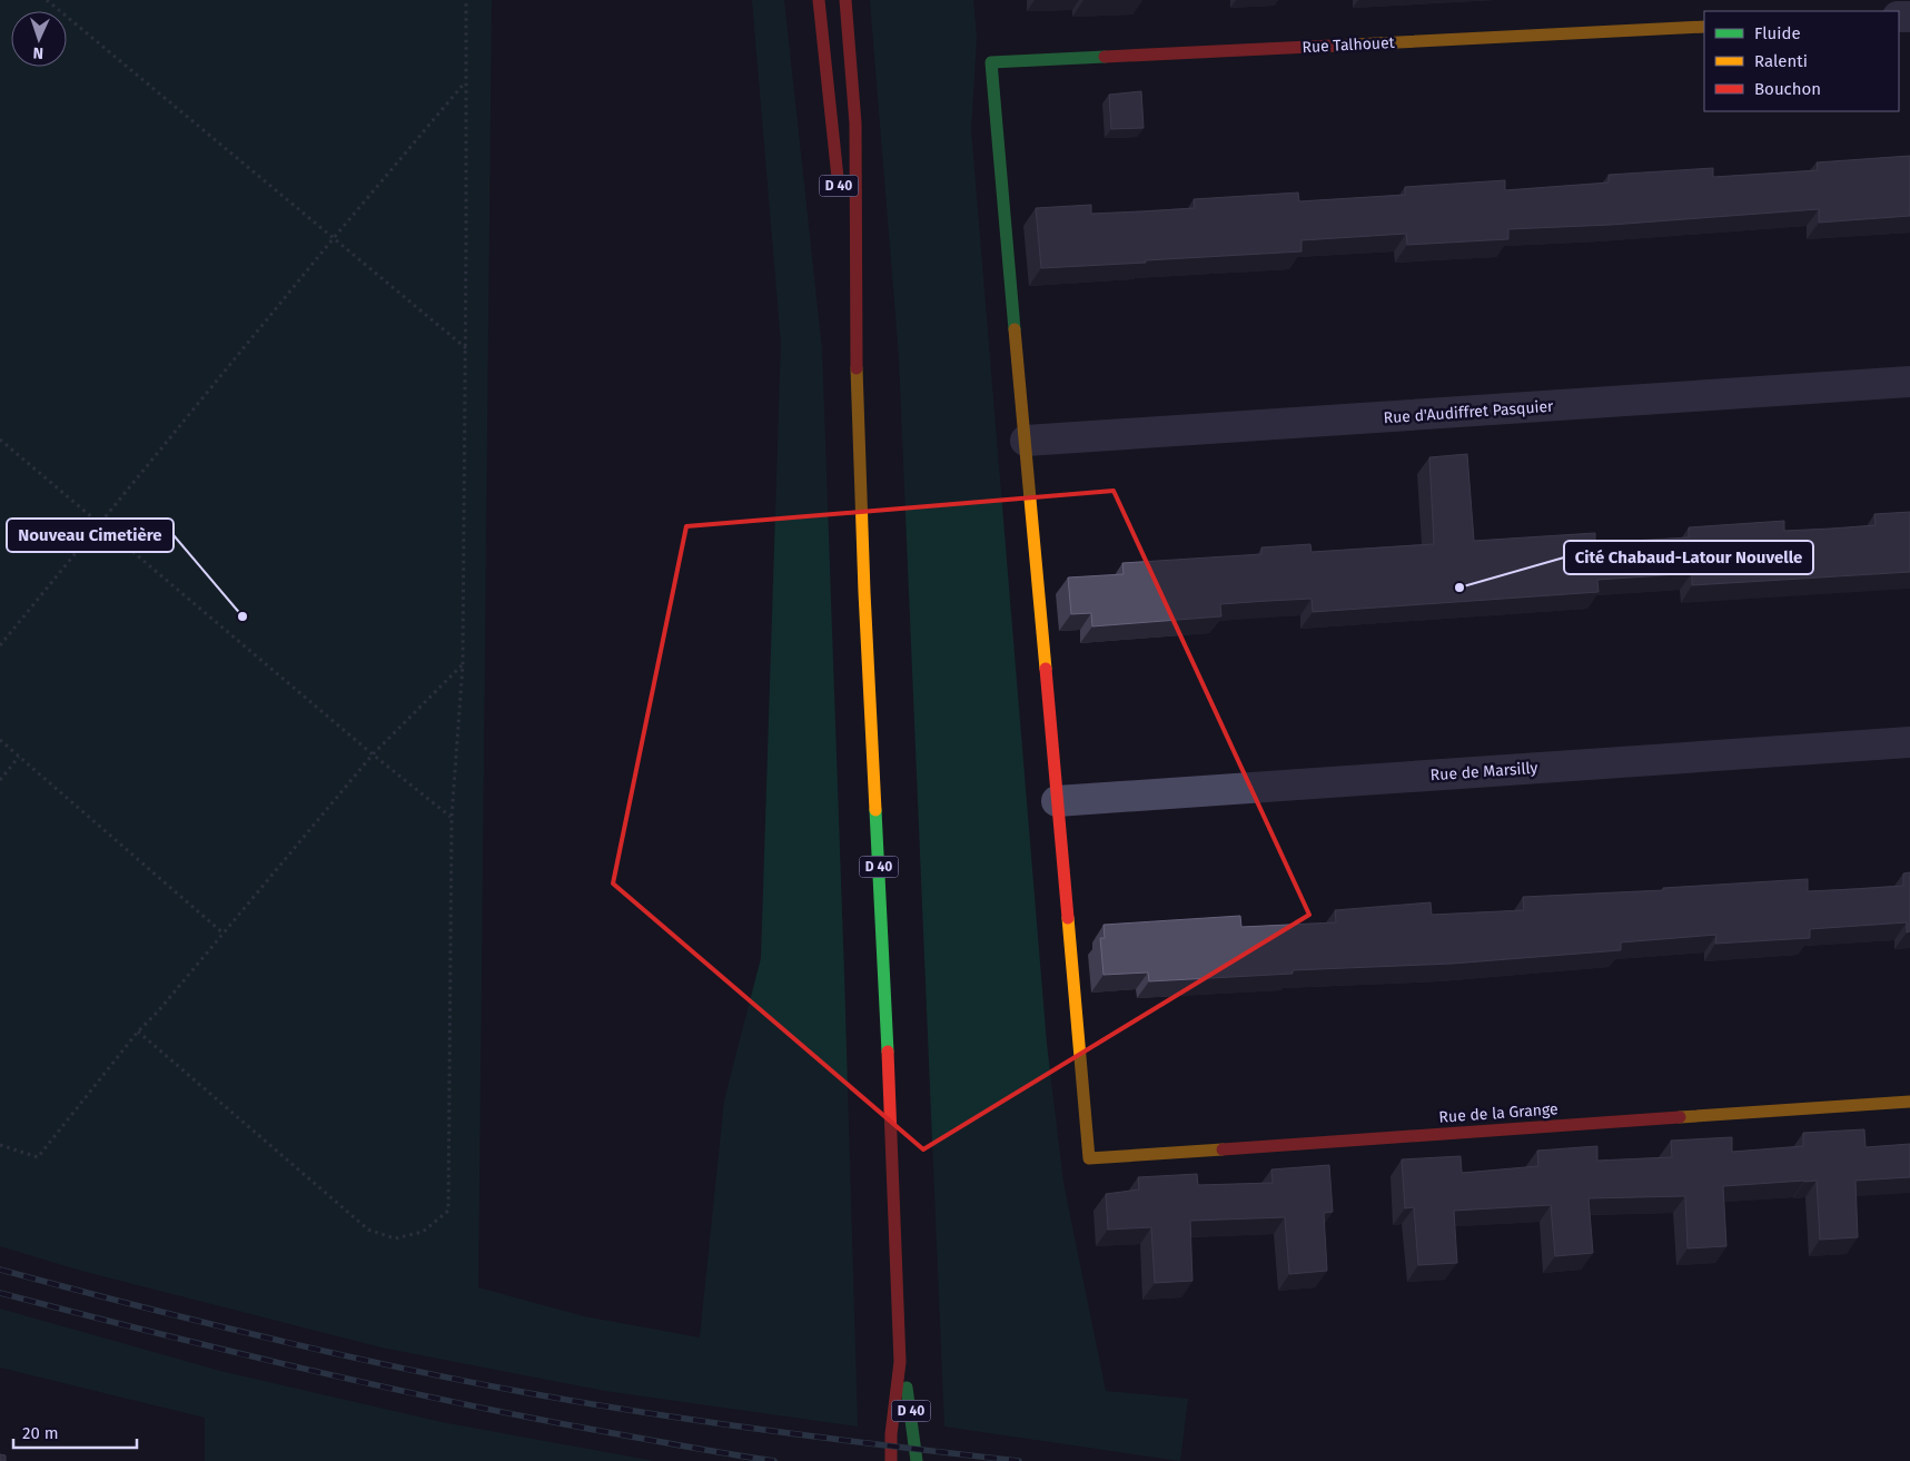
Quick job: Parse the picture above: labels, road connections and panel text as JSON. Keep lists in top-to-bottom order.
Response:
{
  "streets": {
    "street": [
      "Rue Talhouet",
      "D 40",
      "Rue d'Audiffret Pasquier",
      "Rue de Marsilly",
      "Rue de la Grange"
    ]
  },
  "crossings": [
    ["Rue Talhouet", "Rue d'Audiffret Pasquier"],
    ["Rue de Marsilly", "Rue de la Grange"]
  ],
  "places": ["Cité Chabaud-Latour Nouvelle", "Nouveau Cimetière"],
  "legend": ["Fluide", "Ralenti", "Bouchon"],
  "scale_bar": "20 m",
  "north": "bottom"
}
